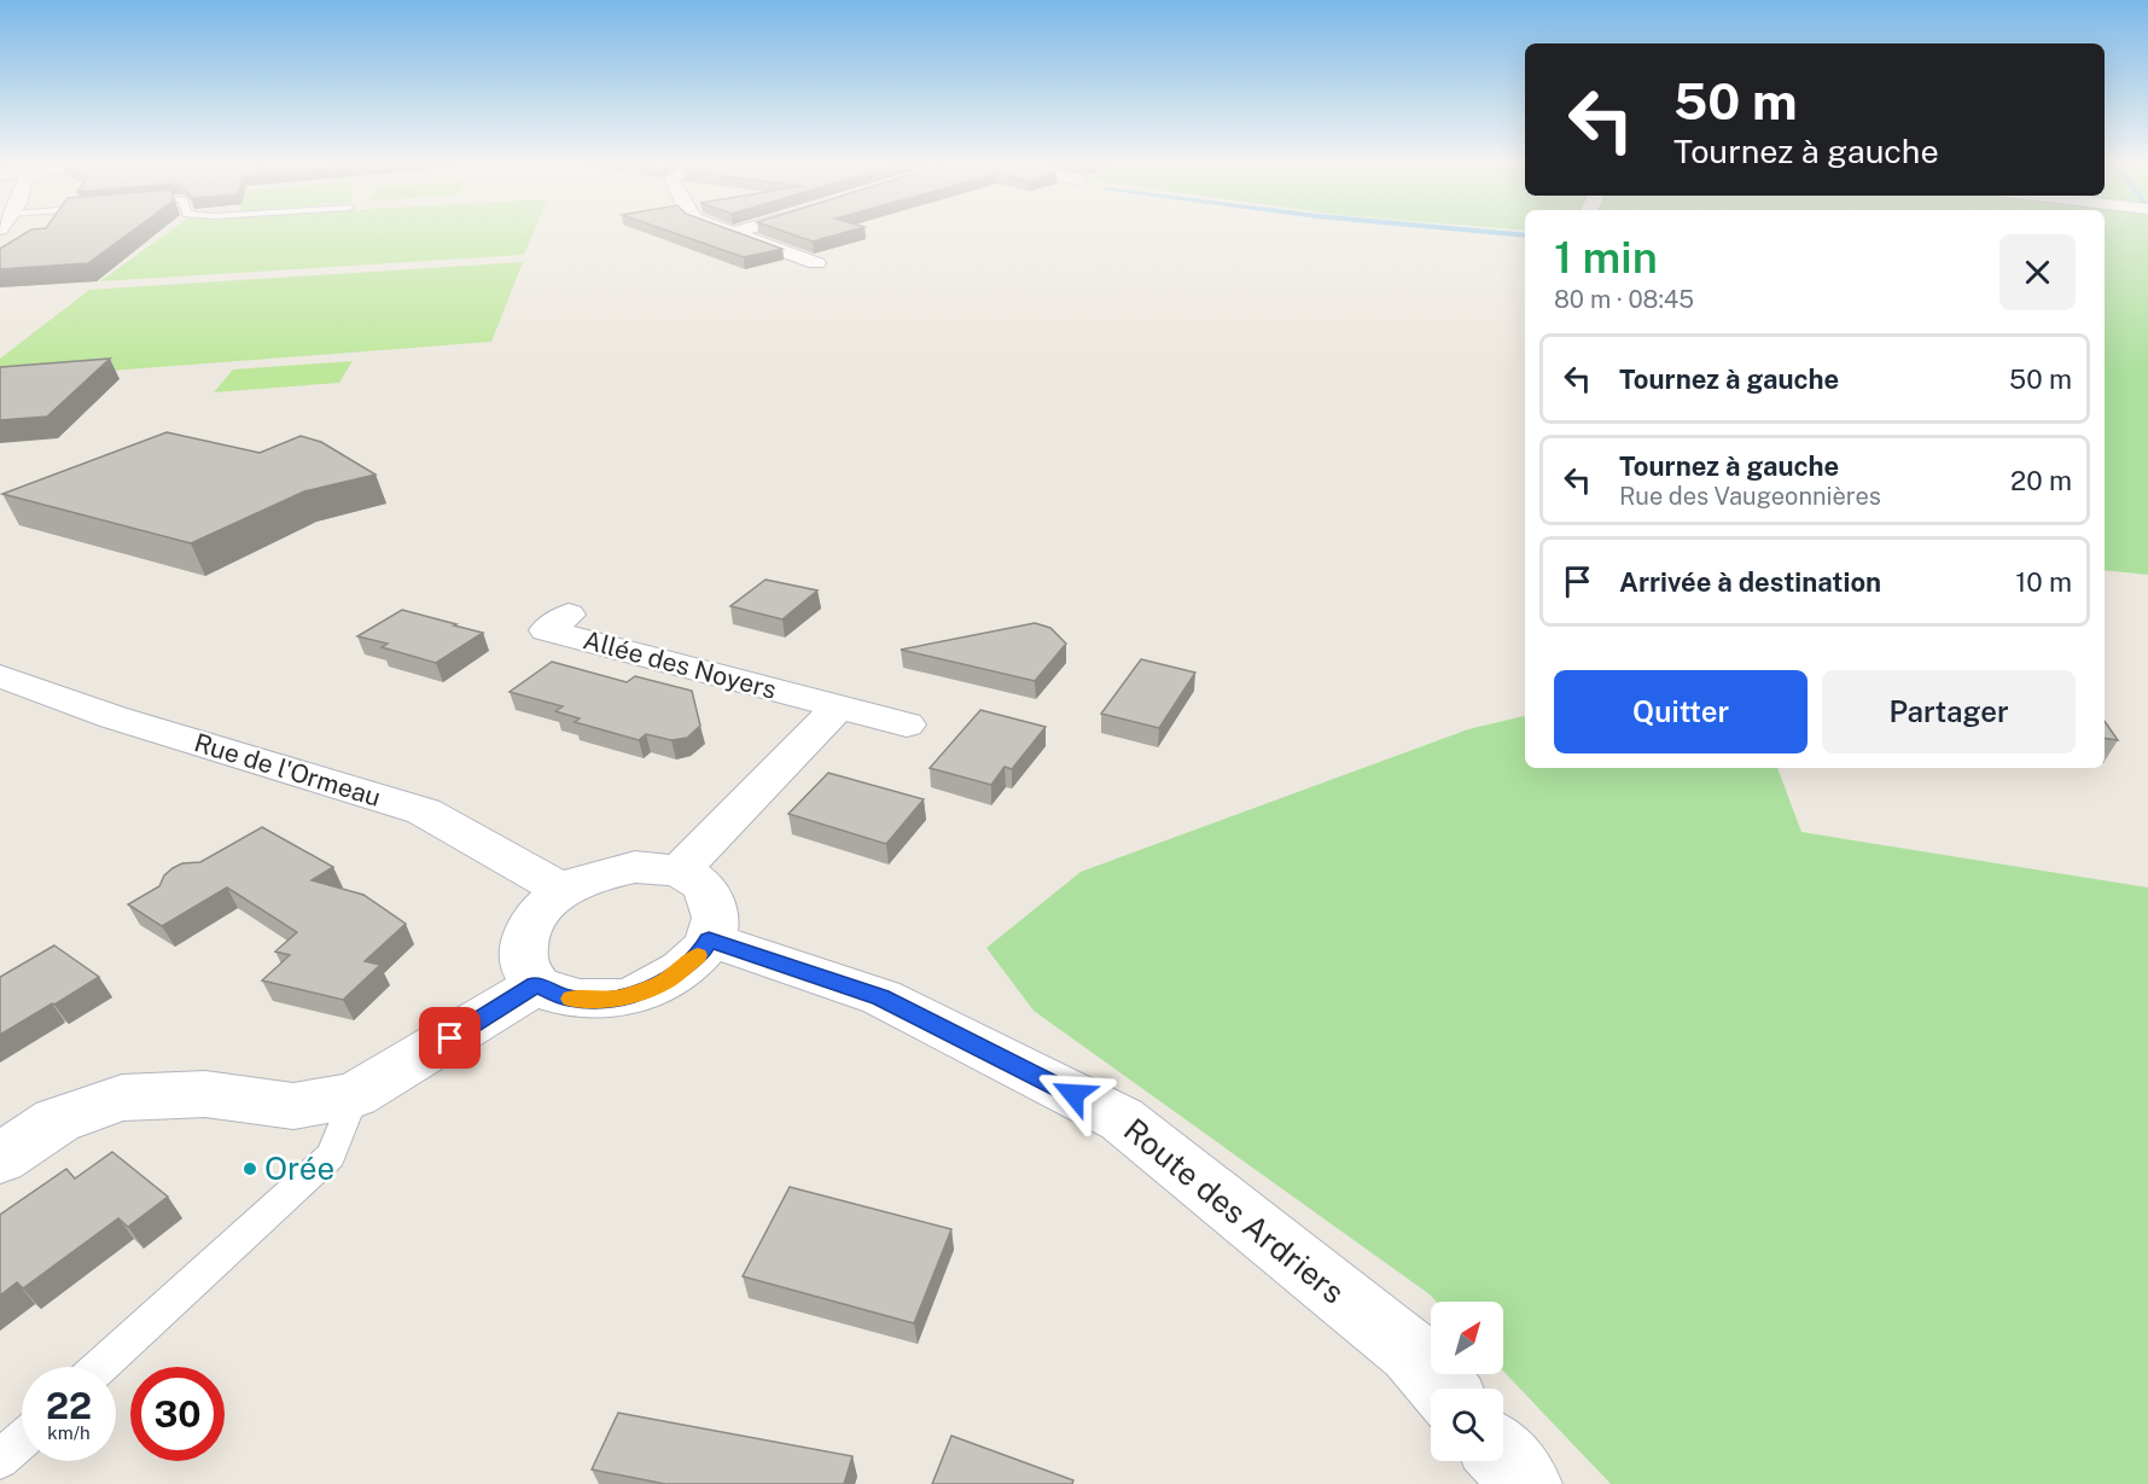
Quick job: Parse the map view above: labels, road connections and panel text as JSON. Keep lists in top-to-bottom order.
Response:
{
  "streets": {
    "street": ["Allée des Noyers", "Rue de l'Ormeau", "Route des Ardriers"]
  },
  "crossings": [
    ["Rue de l'Ormeau", "Route des Ardriers"]
  ],
  "places": ["Orée"],
  "north": "top right",
  "page": {
    "turn": ["50 m", "Tournez à gauche"],
    "heading": ["1 min", "80 m · 08:45"],
    "list": [
      {
        "name": "Tournez à gauche",
        "value": "50 m"
      },
      {
        "name": "Tournez à gauche",
        "note": "Rue des Vaugeonnières",
        "value": "20 m"
      },
      {
        "name": "Arrivée à destination",
        "value": "10 m"
      }
    ],
    "buttons": ["Quitter", "Partager"],
    "speed": "22 km/h",
    "limit": "30"
  }
}
